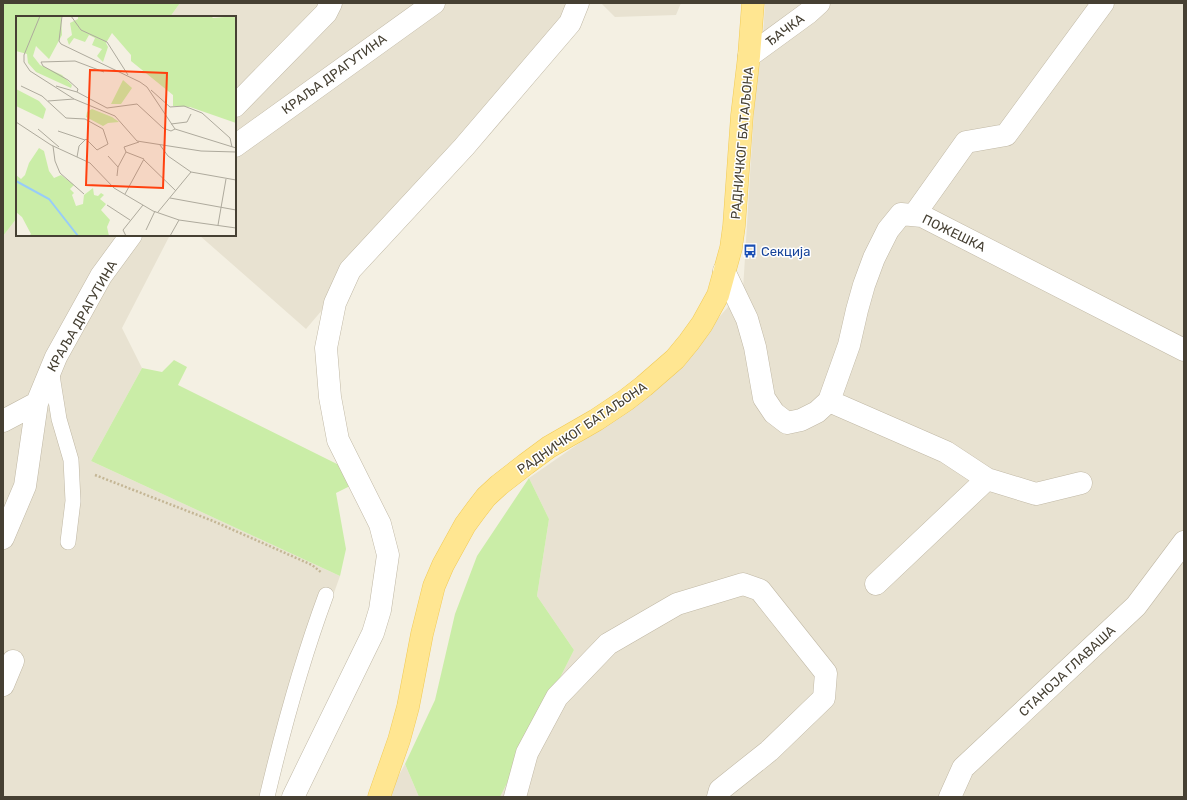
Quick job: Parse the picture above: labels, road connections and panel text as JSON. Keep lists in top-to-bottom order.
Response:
{
  "streets": {
    "main road": ["РАДНИЧКОГ БАТАЉОНА"],
    "street": [
      "ЂАЧКА",
      "КРАЉА ДРАГУТИНА",
      "ПОЖЕШКА",
      "СТАНОЈА ГЛАВАША"
    ]
  },
  "crossings": [
    ["ЂАЧКА", "РАДНИЧКОГ БАТАЉОНА"],
    ["РАДНИЧКОГ БАТАЉОНА", "ПОЖЕШКА"]
  ],
  "places": {
    "bus stop": ["Секција"]
  }
}
